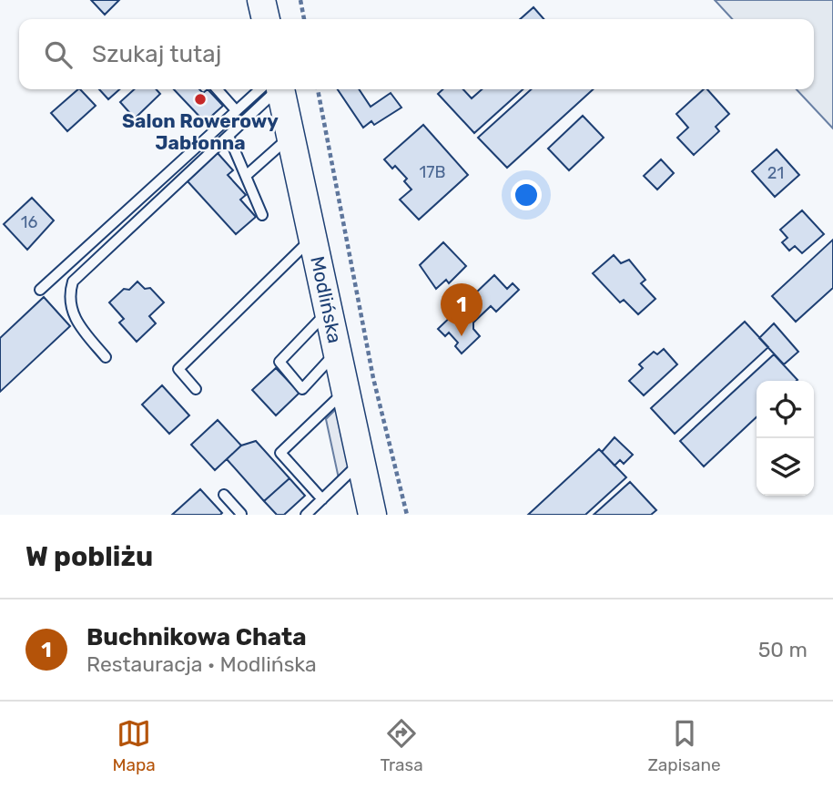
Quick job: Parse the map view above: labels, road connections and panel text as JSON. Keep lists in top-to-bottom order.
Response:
{
  "streets": {
    "main road": ["Modlińska"]
  },
  "places": ["Salon Rowerowy Jabłonna"],
  "house_numbers": ["17B", "21", "16"],
  "page": {
    "search": "Szukaj tutaj",
    "pins": "1",
    "heading": "W pobliżu",
    "list": [
      {
        "mark": "1",
        "name": "Buchnikowa Chata",
        "note": "Restauracja · Modlińska",
        "value": "50 m"
      }
    ],
    "nav": ["Mapa", "Trasa", "Zapisane"]
  }
}
